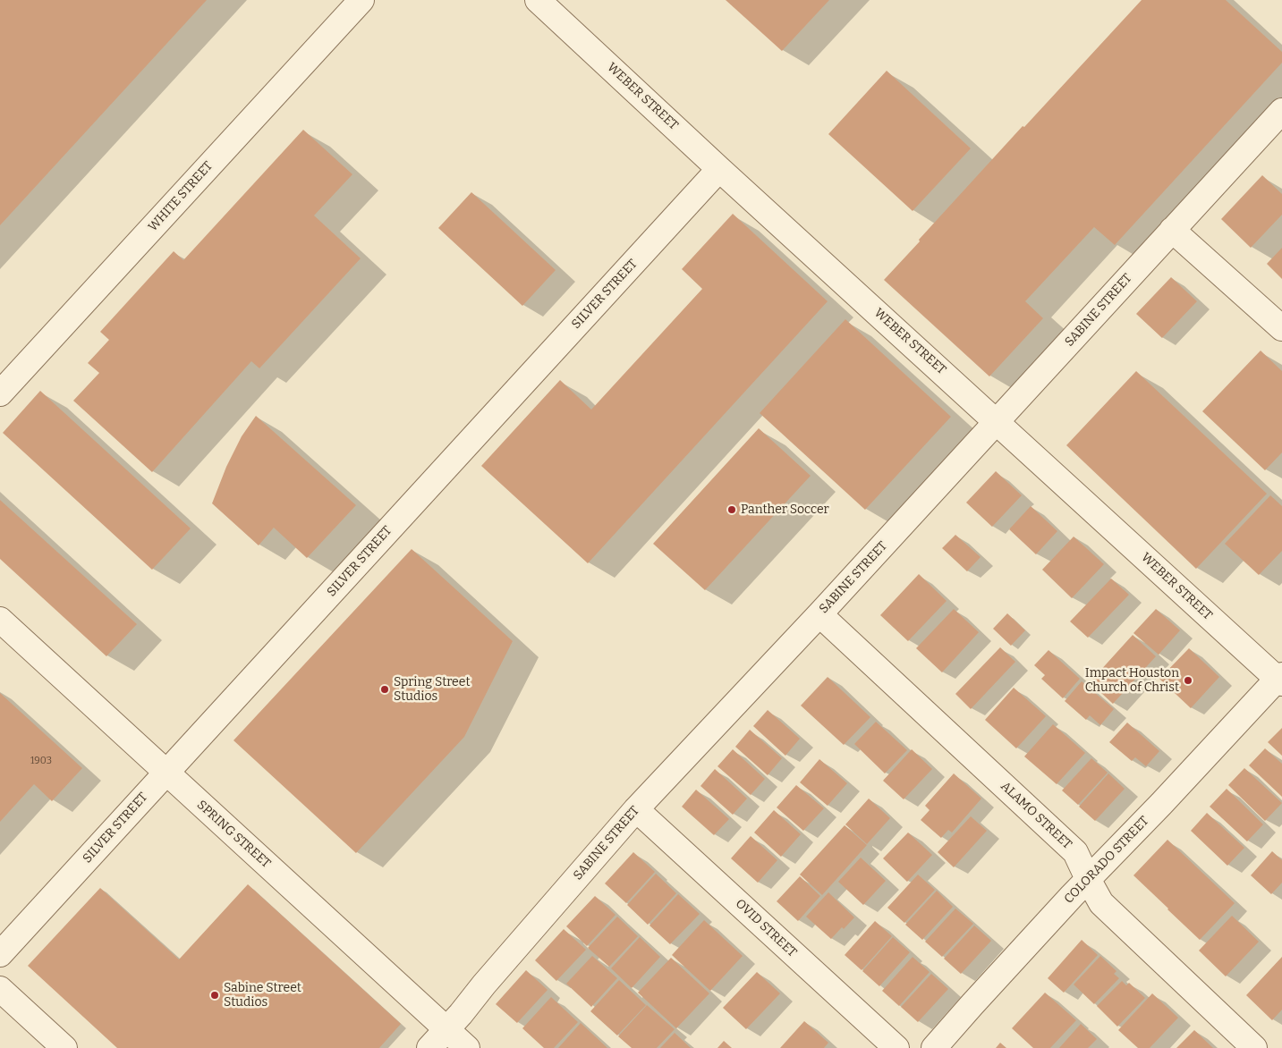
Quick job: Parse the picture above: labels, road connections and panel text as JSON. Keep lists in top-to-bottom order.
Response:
{
  "streets": {
    "street": [
      "WEBER STREET",
      "WHITE STREET",
      "SILVER STREET",
      "SABINE STREET",
      "ALAMO STREET",
      "SPRING STREET",
      "COLORADO STREET",
      "OVID STREET"
    ]
  },
  "crossings": [
    ["WEBER STREET", "SILVER STREET"],
    ["WEBER STREET", "SABINE STREET"],
    ["WEBER STREET", "COLORADO STREET"],
    ["SILVER STREET", "SPRING STREET"],
    ["SABINE STREET", "ALAMO STREET"],
    ["SABINE STREET", "SPRING STREET"],
    ["SABINE STREET", "OVID STREET"],
    ["ALAMO STREET", "COLORADO STREET"]
  ],
  "places": [
    "Panther Soccer",
    "Impact Houston Church of Christ",
    "Spring Street Studios",
    "Sabine Street Studios"
  ],
  "house_numbers": ["1903"]
}
